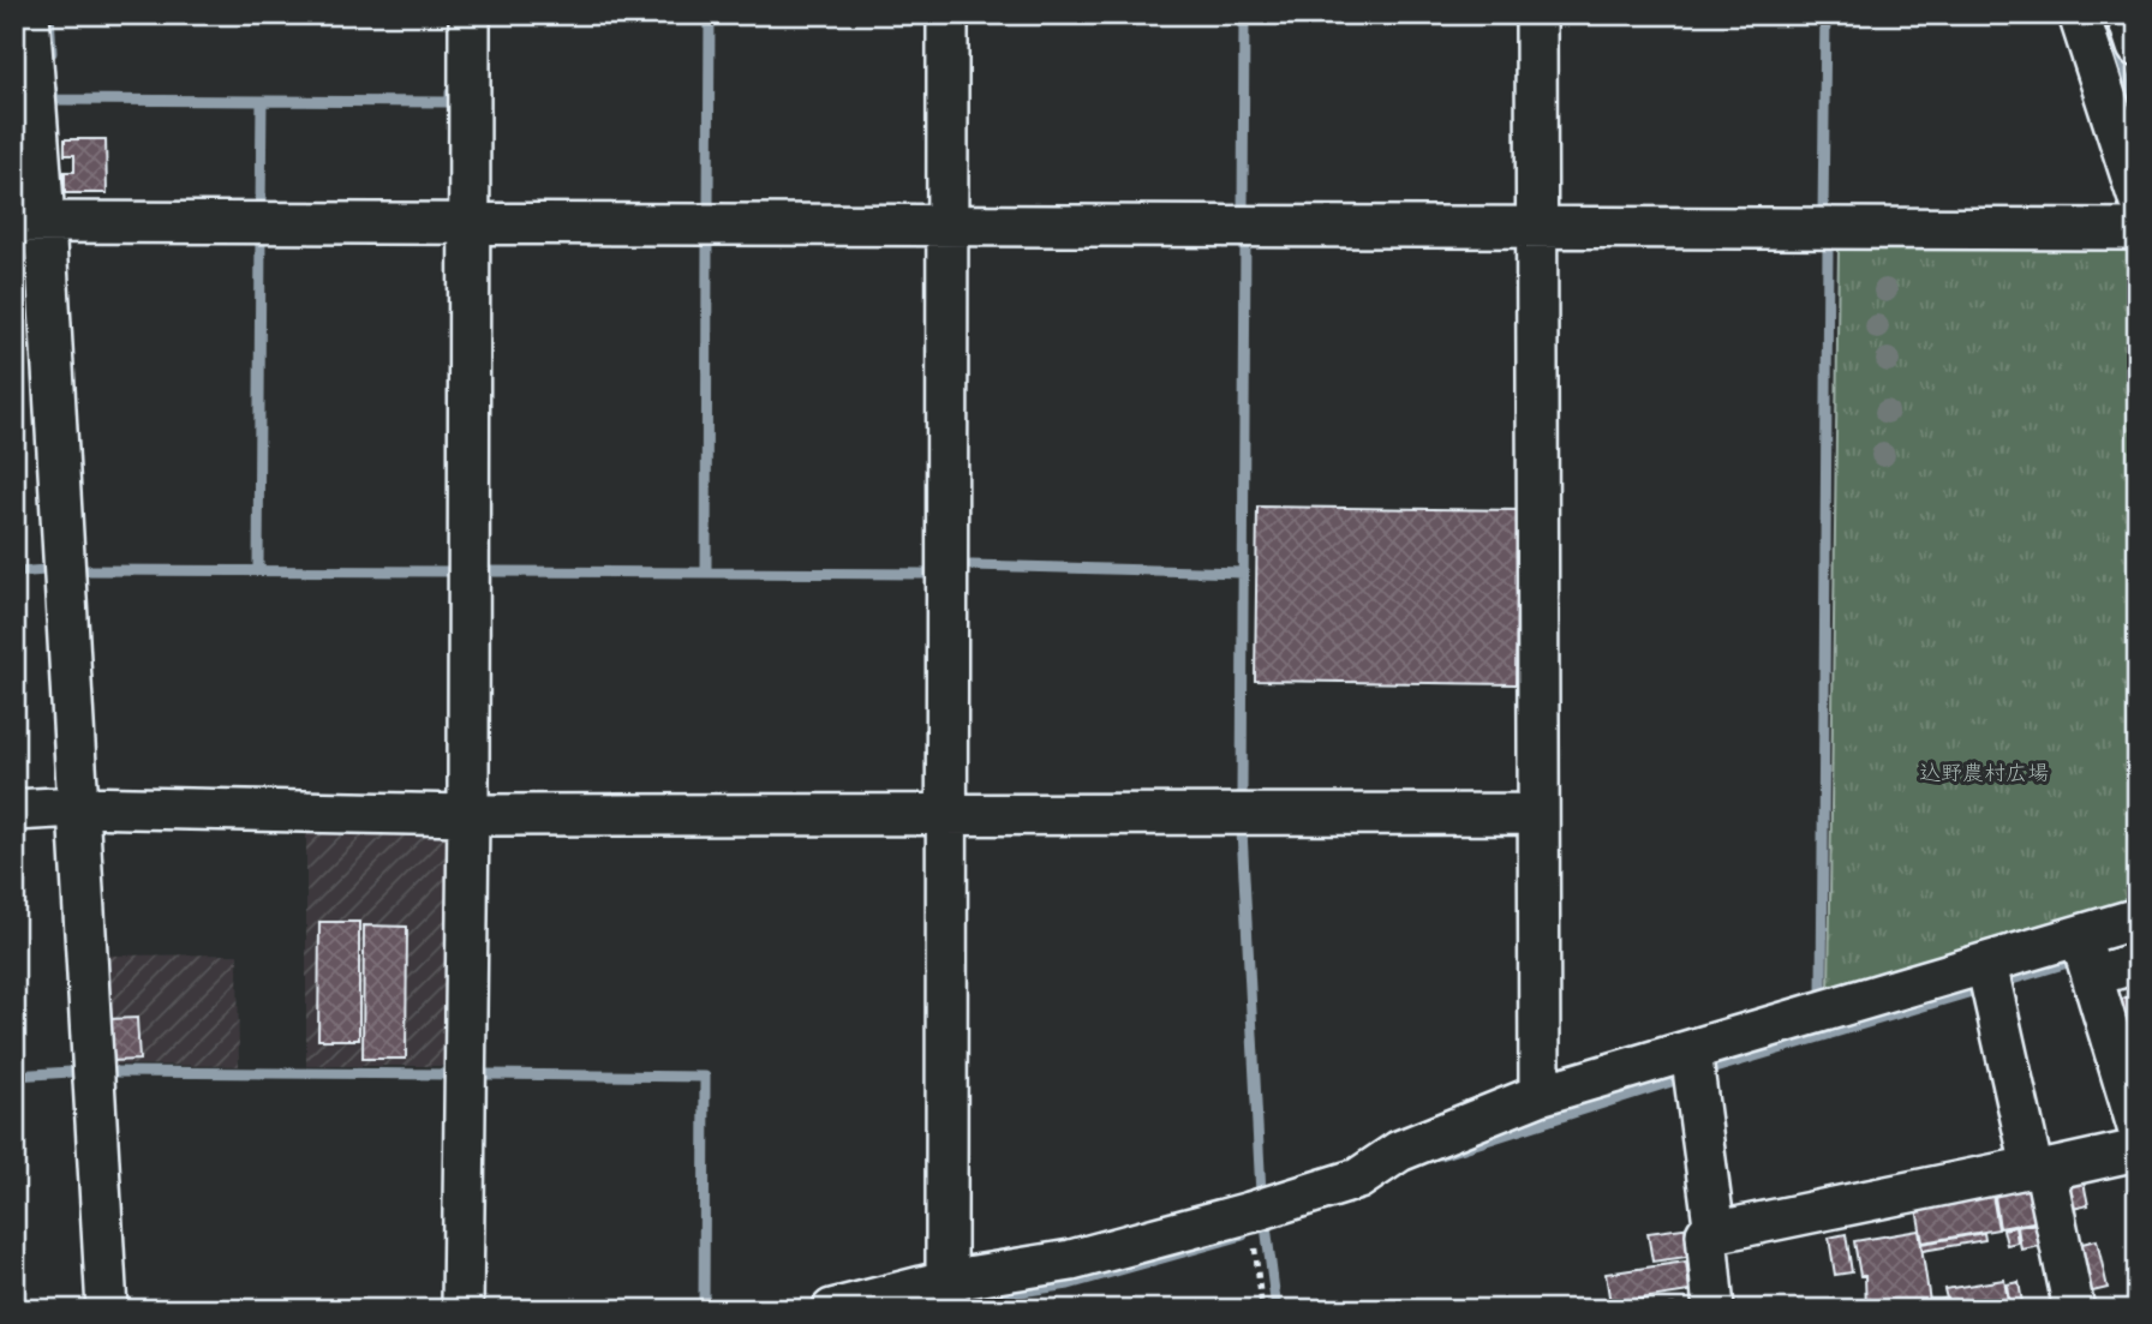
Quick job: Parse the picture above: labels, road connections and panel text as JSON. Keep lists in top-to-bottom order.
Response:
{
  "parks": ["込野農村広場"]
}
